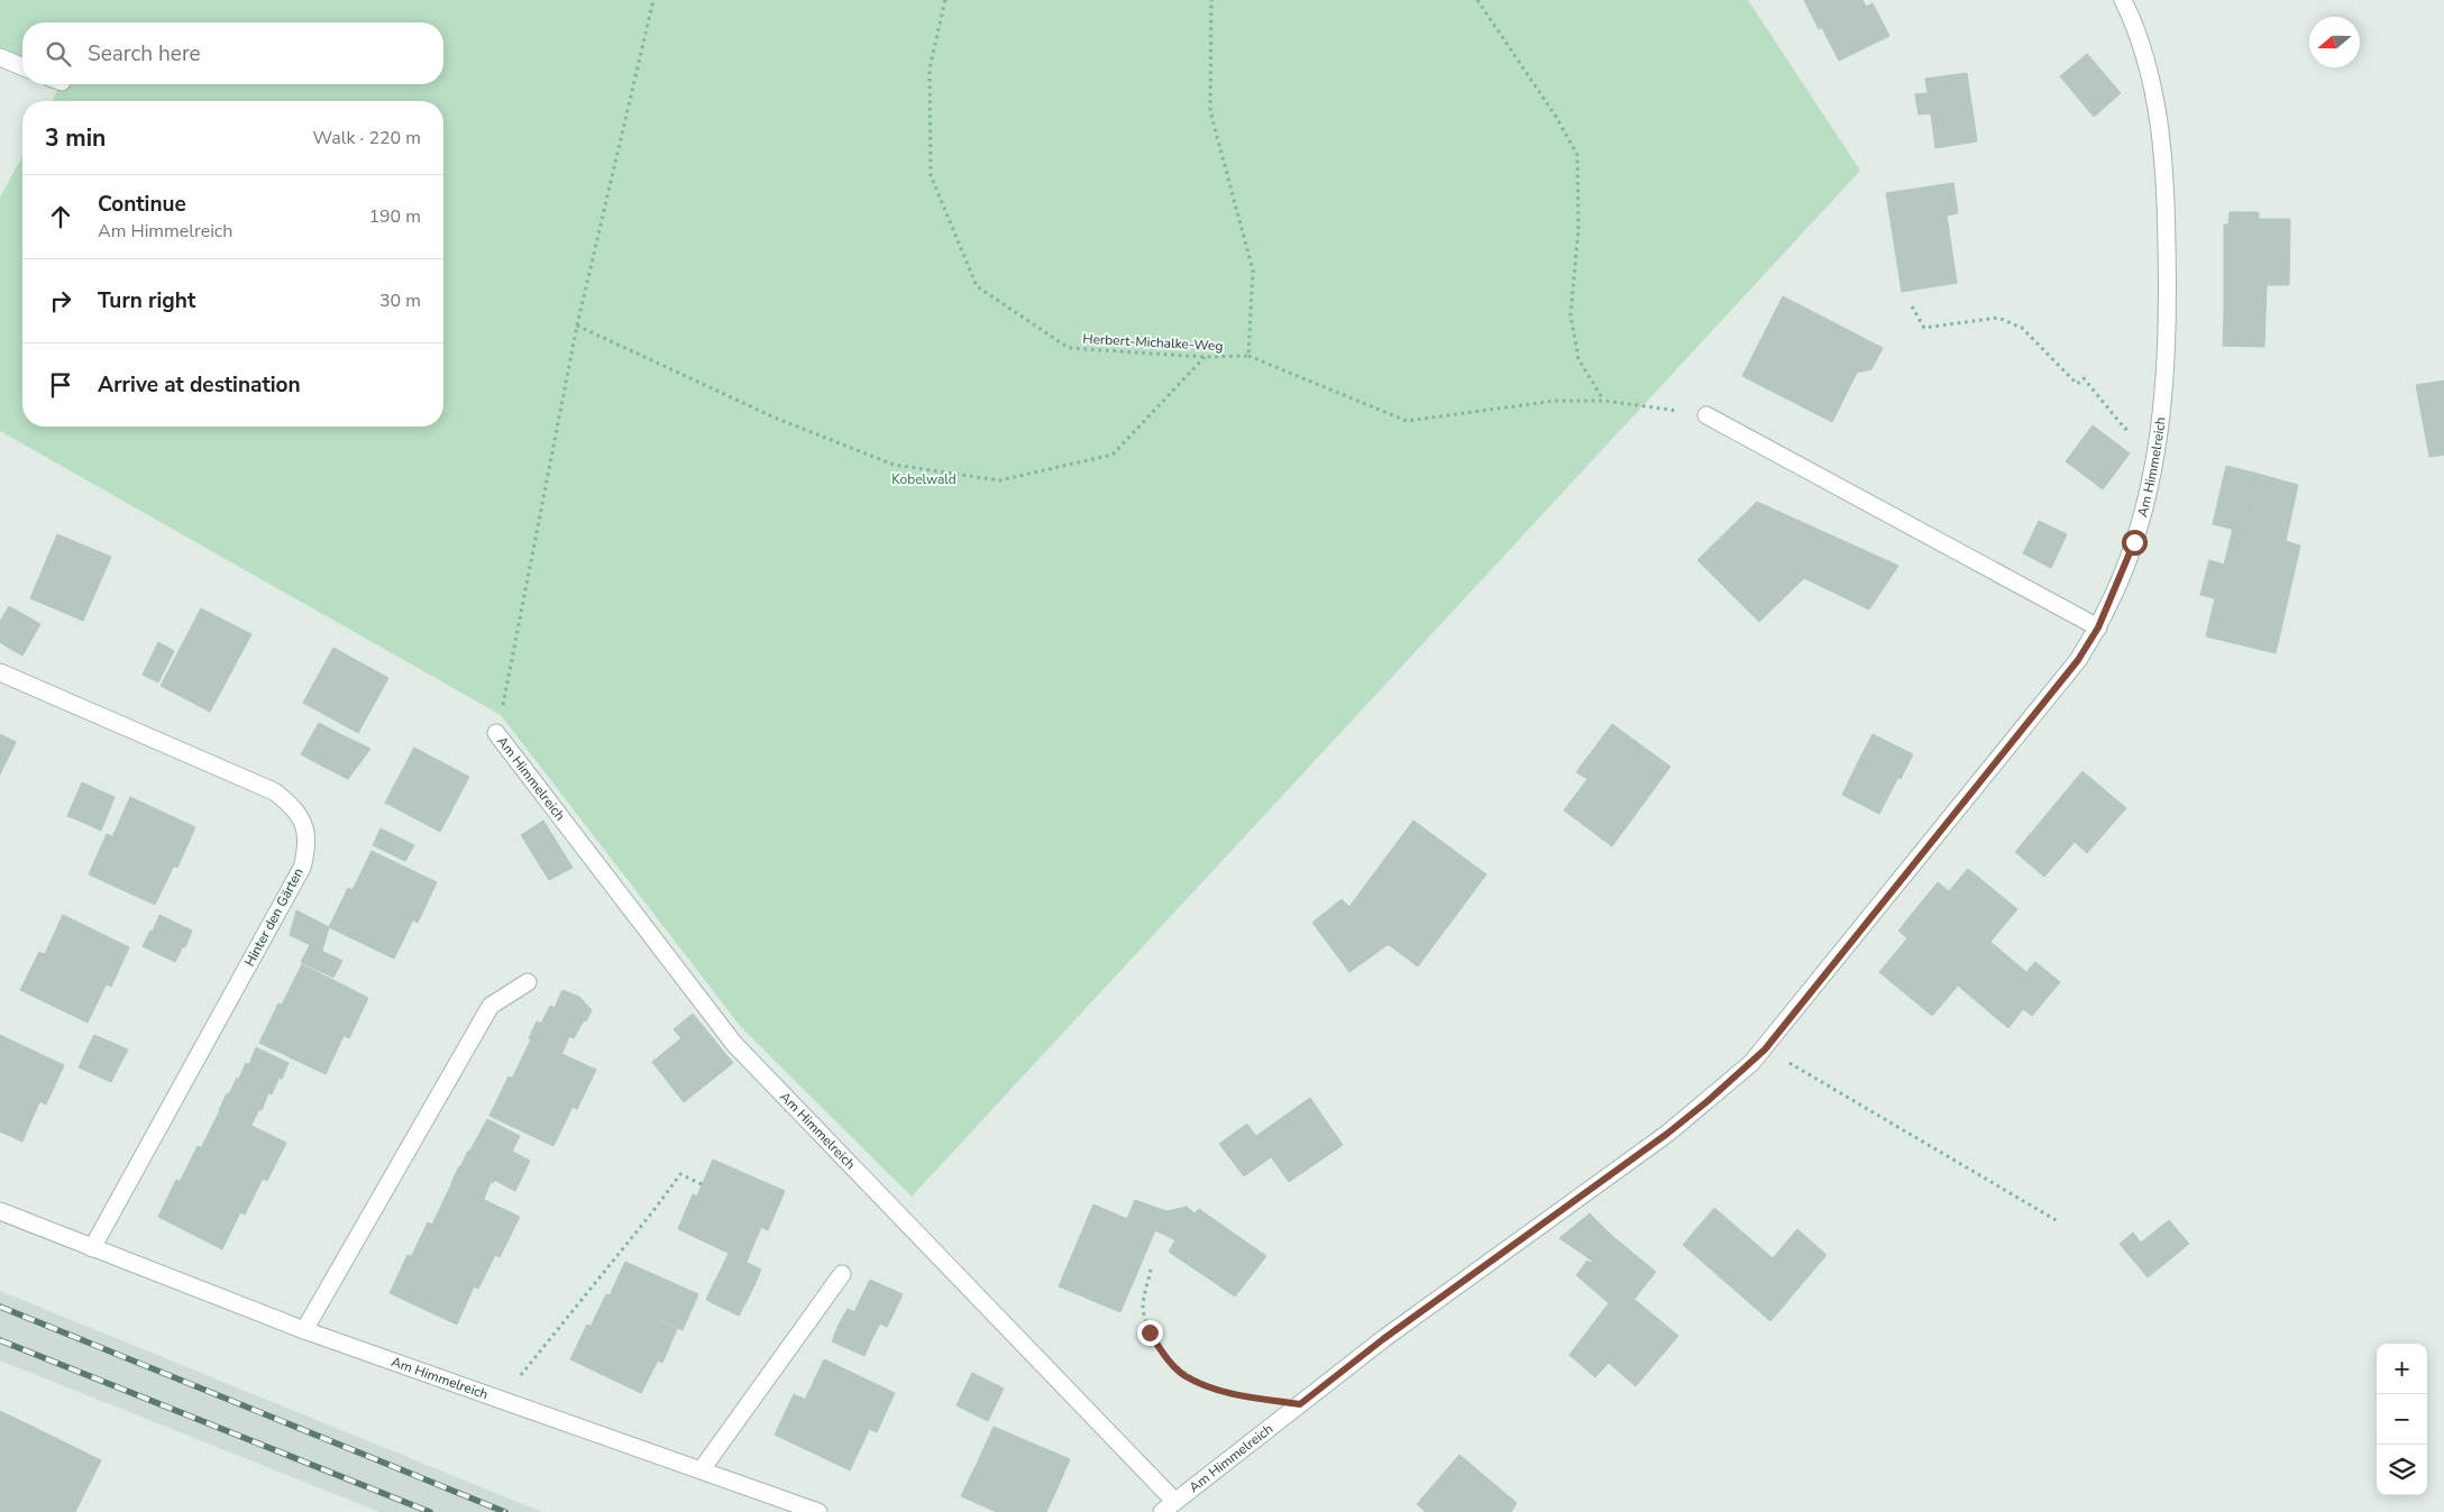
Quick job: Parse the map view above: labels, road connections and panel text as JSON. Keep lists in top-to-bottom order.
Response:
{
  "streets": {
    "street": ["Am Himmelreich", "Hinter den Gärten"],
    "path": ["Herbert-Michalke-Weg"]
  },
  "crossings": [
    ["Am Himmelreich", "Hinter den Gärten"]
  ],
  "parks": ["Kobelwald"],
  "north": "left",
  "page": {
    "search": "Search here",
    "heading": ["3 min", "Walk · 220 m"],
    "list": [
      ["Continue", "Am Himmelreich", "190 m"],
      ["Turn right", "30 m"],
      "Arrive at destination"
    ],
    "map_buttons": ["+", "−"]
  }
}
